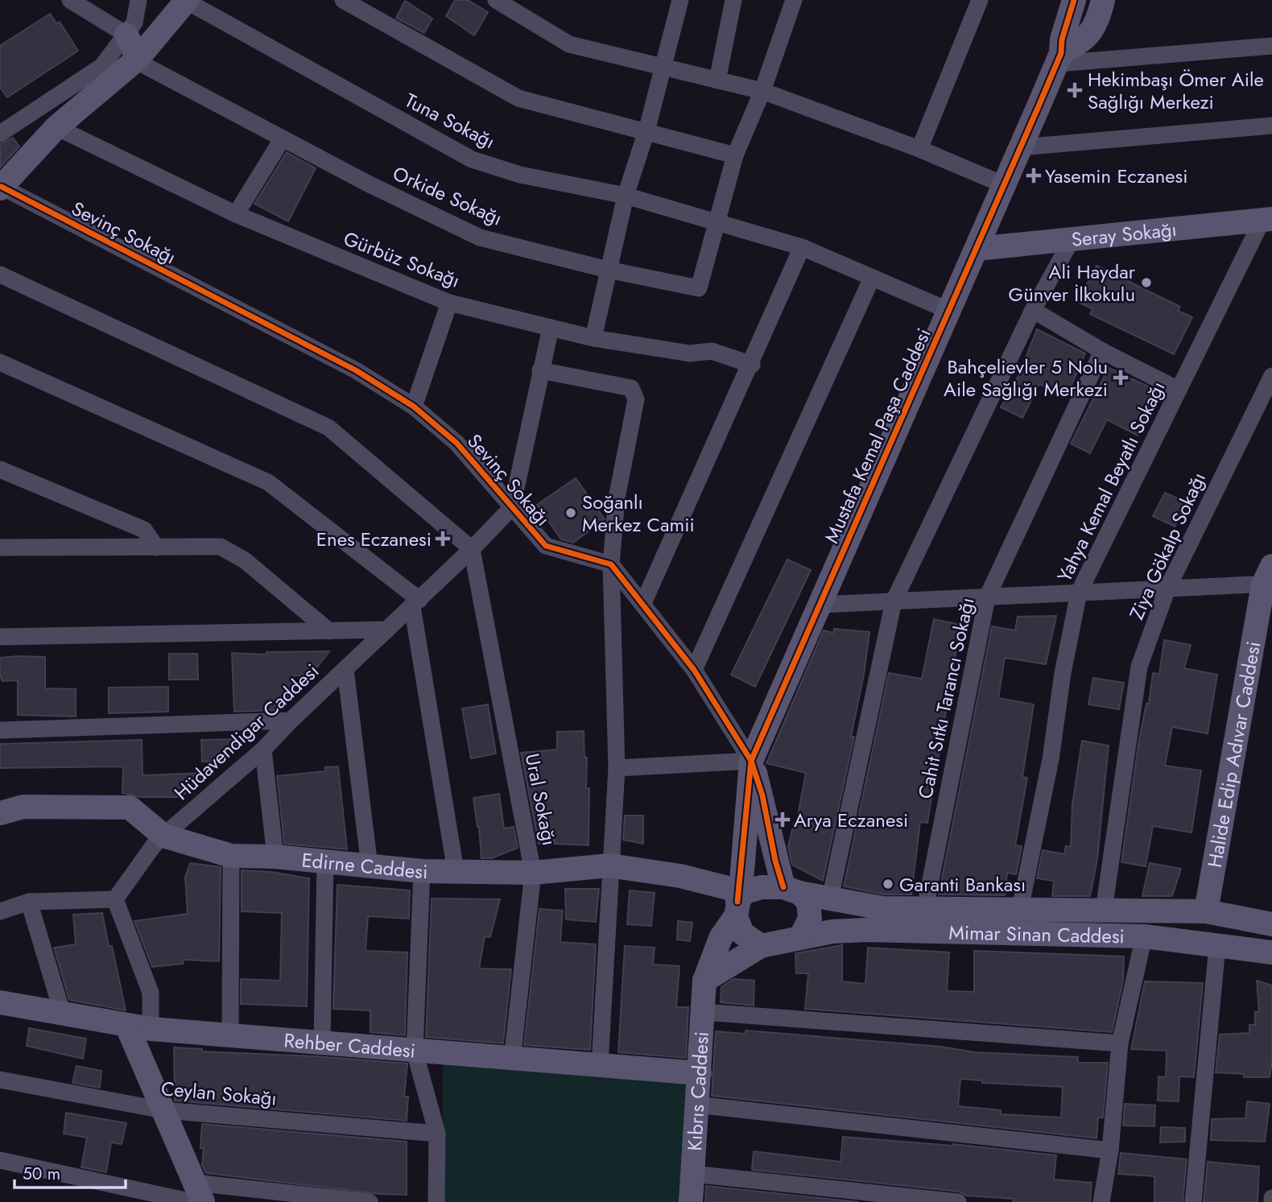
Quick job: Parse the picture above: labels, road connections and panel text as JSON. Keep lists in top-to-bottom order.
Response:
{
  "streets": {
    "main road": [
      "Seray Sokağı",
      "Mustafa Kemal Paşa Caddesi",
      "Halide Edip Adıvar Caddesi",
      "Edirne Caddesi",
      "Mimar Sinan Caddesi",
      "Rehber Caddesi",
      "Kıbrıs Caddesi"
    ],
    "street": [
      "Tuna Sokağı",
      "Orkide Sokağı",
      "Sevinç Sokağı",
      "Gürbüz Sokağı",
      "Yahya Kemal Beyatlı Sokağı",
      "Ziya Gökalp Sokağı",
      "Cahit Sıtkı Tarancı Sokağı",
      "Hüdavendigar Caddesi",
      "Ural Sokağı",
      "Ceylan Sokağı"
    ]
  },
  "crossings": [
    ["Tuna Sokağı", "Orkide Sokağı"],
    ["Tuna Sokağı", "Mustafa Kemal Paşa Caddesi"],
    ["Sevinç Sokağı", "Hüdavendigar Caddesi"],
    ["Seray Sokağı", "Mustafa Kemal Paşa Caddesi"],
    ["Seray Sokağı", "Yahya Kemal Beyatlı Sokağı"],
    ["Mustafa Kemal Paşa Caddesi", "Edirne Caddesi"],
    ["Mustafa Kemal Paşa Caddesi", "Mimar Sinan Caddesi"],
    ["Mustafa Kemal Paşa Caddesi", "Kıbrıs Caddesi"],
    ["Yahya Kemal Beyatlı Sokağı", "Mimar Sinan Caddesi"],
    ["Ziya Gökalp Sokağı", "Mimar Sinan Caddesi"],
    ["Cahit Sıtkı Tarancı Sokağı", "Mimar Sinan Caddesi"],
    ["Hüdavendigar Caddesi", "Ural Sokağı"],
    ["Hüdavendigar Caddesi", "Edirne Caddesi"],
    ["Halide Edip Adıvar Caddesi", "Mimar Sinan Caddesi"],
    ["Ural Sokağı", "Edirne Caddesi"],
    ["Ural Sokağı", "Rehber Caddesi"],
    ["Edirne Caddesi", "Mimar Sinan Caddesi"],
    ["Edirne Caddesi", "Kıbrıs Caddesi"],
    ["Mimar Sinan Caddesi", "Kıbrıs Caddesi"],
    ["Rehber Caddesi", "Kıbrıs Caddesi"]
  ],
  "places": {
    "health": [
      "Hekimbaşı Ömer Aile Sağlığı Merkezi",
      "Yasemin Eczanesi",
      "Bahçelievler 5 Nolu Aile Sağlığı Merkezi",
      "Enes Eczanesi",
      "Arya Eczanesi"
    ],
    "other": ["Ali Haydar Günver İlkokulu", "Soğanlı Merkez Camii", "Garanti Bankası"]
  },
  "scale_bar": "50 m"
}
